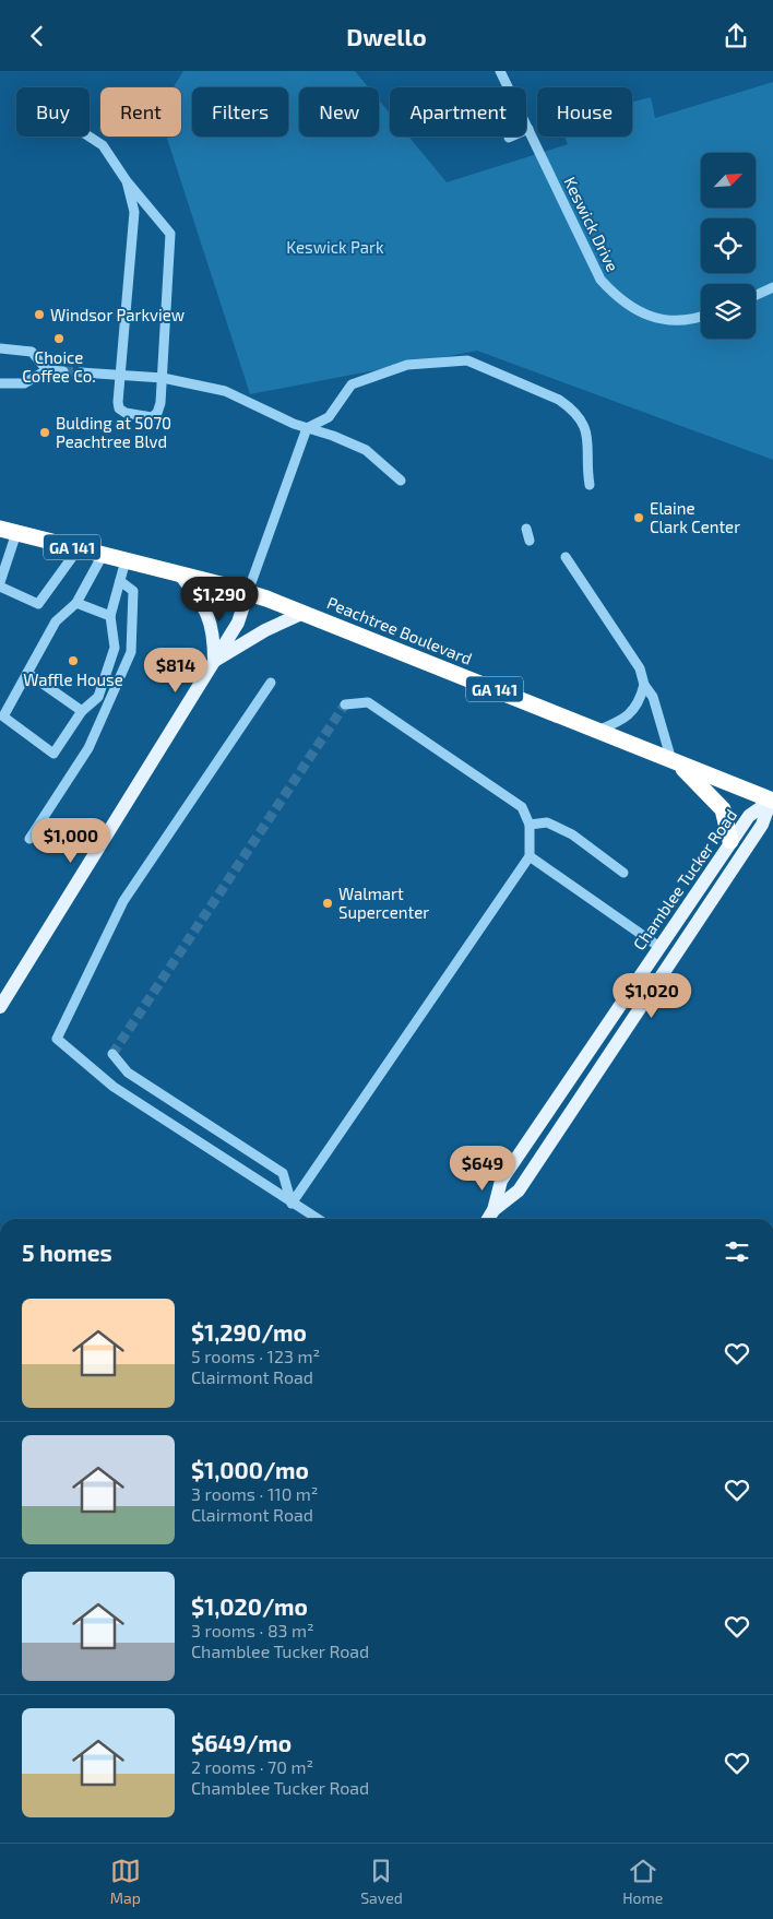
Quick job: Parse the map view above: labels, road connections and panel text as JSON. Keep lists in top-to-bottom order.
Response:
{
  "streets": {
    "highway": ["GA 141", "Peachtree Boulevard"],
    "main road": ["Chamblee Tucker Road"],
    "street": ["Keswick Drive"]
  },
  "crossings": [
    ["Peachtree Boulevard", "Chamblee Tucker Road"]
  ],
  "parks": ["Keswick Park"],
  "places": [
    "Windsor Parkview",
    "Choice Coffee Co.",
    "Bulding at 5070 Peachtree Blvd",
    "Elaine Clark Center",
    "Waffle House",
    "Walmart Supercenter"
  ],
  "north": "top right",
  "page": {
    "header": "Dwello",
    "chip": [
      "Buy",
      "Rent",
      "Filters",
      "New",
      "Apartment",
      "House"
    ],
    "price": [
      "$1,290",
      "$814",
      "$1,000",
      "$1,020",
      "$649"
    ],
    "heading": "5 homes",
    "list": [
      {
        "name": "$1,290/mo",
        "note": "5 rooms · 123 m² · Clairmont Road"
      },
      {
        "name": "$1,000/mo",
        "note": "3 rooms · 110 m² · Clairmont Road"
      },
      {
        "name": "$1,020/mo",
        "note": "3 rooms · 83 m² · Chamblee Tucker Road"
      },
      {
        "name": "$649/mo",
        "note": "2 rooms · 70 m² · Chamblee Tucker Road"
      }
    ],
    "tabs": ["Map", "Saved", "Home"]
  }
}
